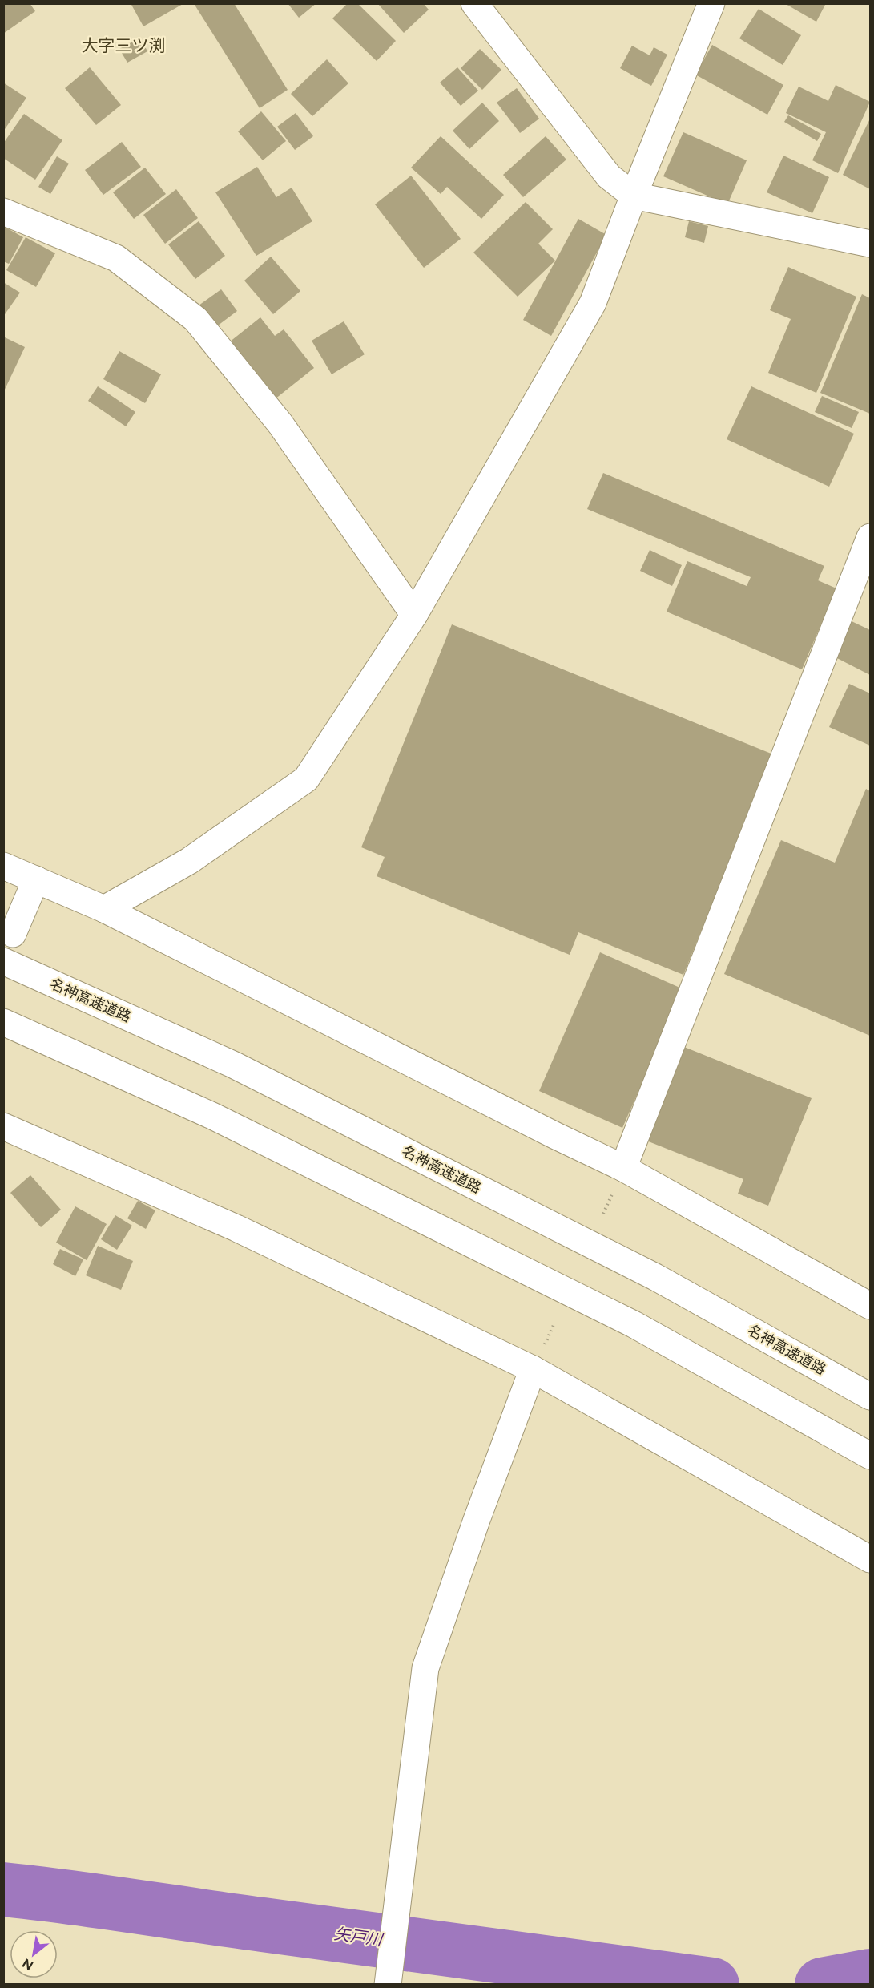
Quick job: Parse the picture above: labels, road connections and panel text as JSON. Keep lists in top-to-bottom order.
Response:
{
  "streets": {
    "main road": ["名神高速道路"]
  },
  "districts": ["大字三ツ渕"],
  "water": ["矢戸川"],
  "north": "bottom left"
}
